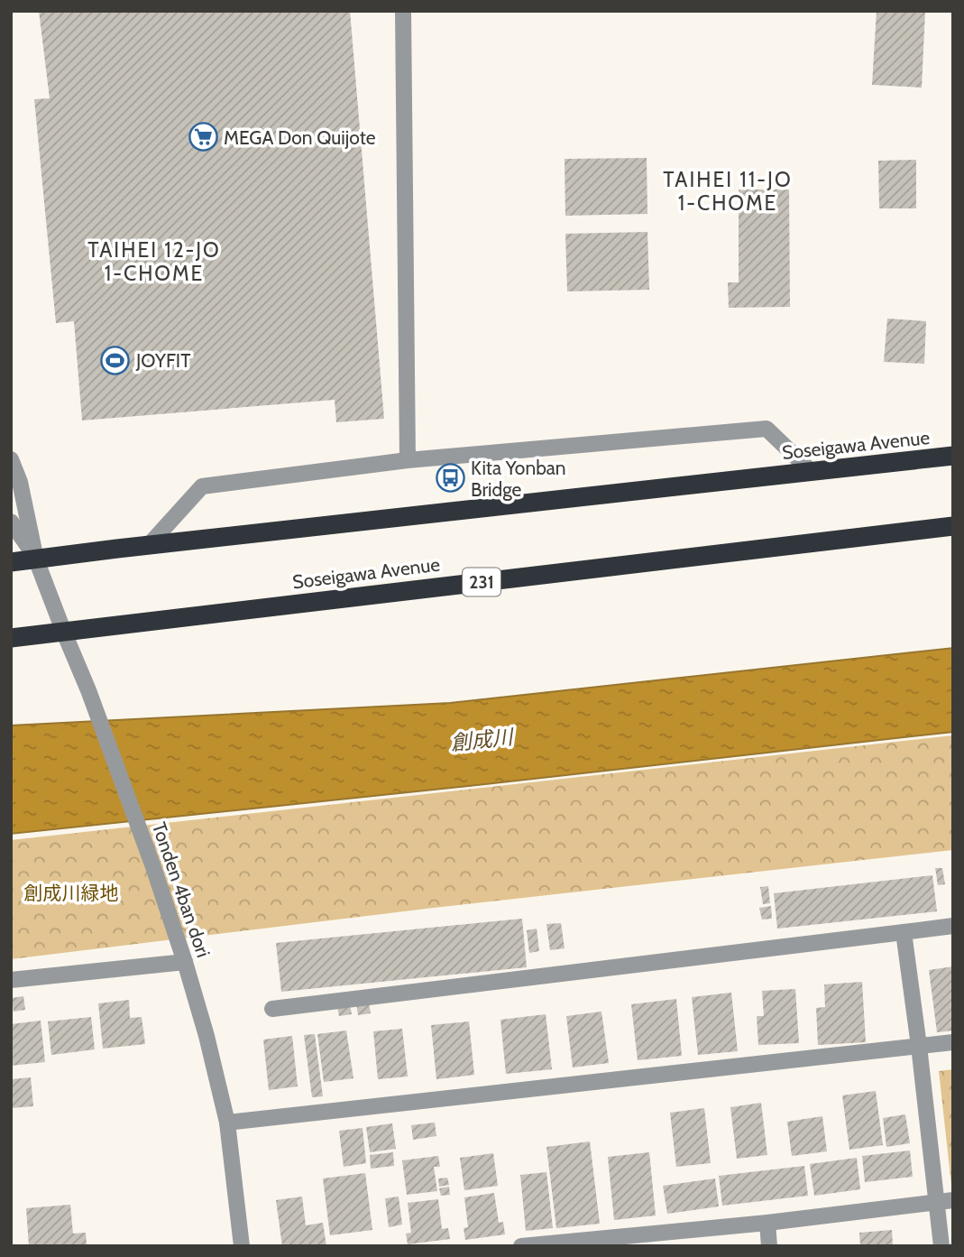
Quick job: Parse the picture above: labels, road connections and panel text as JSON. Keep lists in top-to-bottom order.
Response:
{
  "streets": {
    "highway": ["Soseigawa Avenue", "231"],
    "street": ["Tonden 4ban dori"]
  },
  "crossings": [
    ["Soseigawa Avenue", "Tonden 4ban dori"]
  ],
  "districts": ["TAIHEI 11-JO 1-CHOME", "TAIHEI 12-JO 1-CHOME"],
  "water": ["創成川"],
  "parks": ["創成川緑地"],
  "places": {
    "supermarket": ["MEGA Don Quijote"],
    "sports": ["JOYFIT"],
    "bus stop": ["Kita Yonban Bridge"]
  }
}
